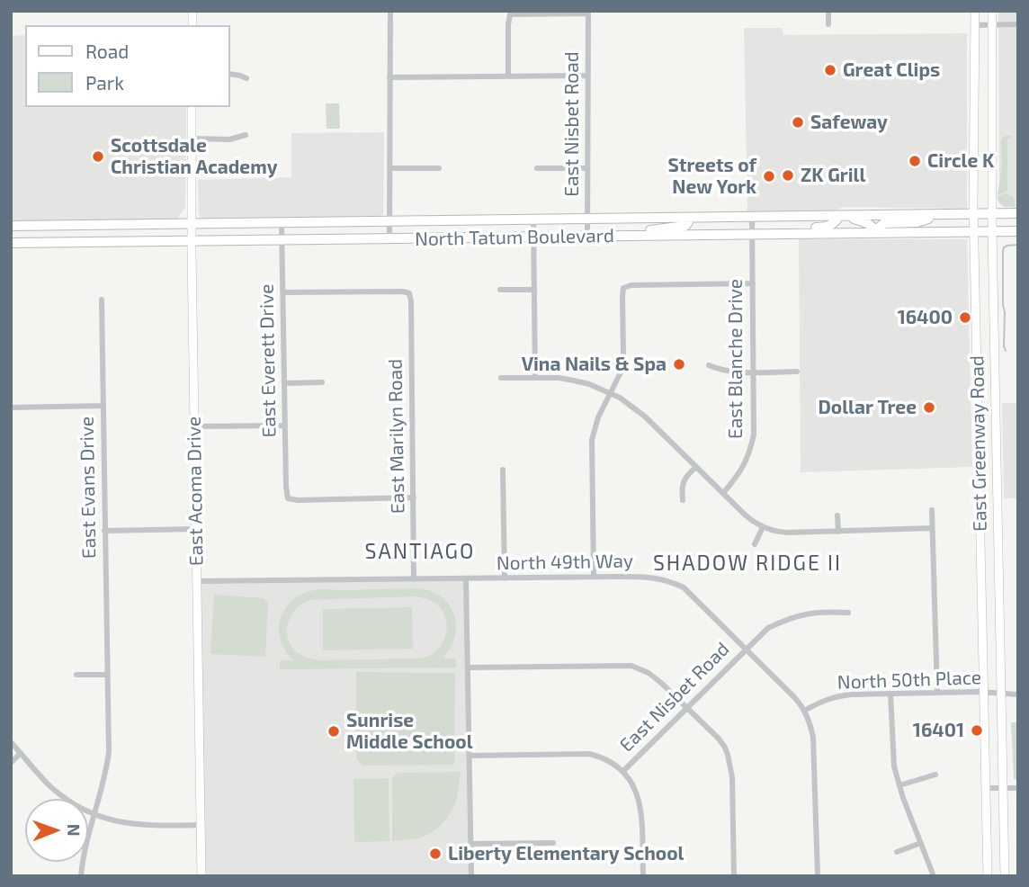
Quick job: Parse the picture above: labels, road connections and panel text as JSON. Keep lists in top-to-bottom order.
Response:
{
  "streets": {
    "main road": ["North Tatum Boulevard", "East Greenway Road", "East Acoma Drive"],
    "street": [
      "East Nisbet Road",
      "East Blanche Drive",
      "East Everett Drive",
      "East Marilyn Road",
      "East Evans Drive",
      "North 49th Way",
      "North 50th Place"
    ]
  },
  "crossings": [
    ["East Nisbet Road", "North Tatum Boulevard"],
    ["East Nisbet Road", "North 49th Way"],
    ["North Tatum Boulevard", "East Blanche Drive"],
    ["North Tatum Boulevard", "East Everett Drive"],
    ["North Tatum Boulevard", "East Greenway Road"],
    ["North Tatum Boulevard", "East Acoma Drive"],
    ["East Everett Drive", "East Marilyn Road"],
    ["East Marilyn Road", "North 49th Way"],
    ["East Greenway Road", "North 50th Place"],
    ["East Acoma Drive", "North 49th Way"],
    ["North 49th Way", "North 50th Place"]
  ],
  "districts": ["SANTIAGO", "SHADOW RIDGE II"],
  "places": [
    "Great Clips",
    "Safeway",
    "Scottsdale Christian Academy",
    "Circle K",
    "ZK Grill",
    "Streets of New York",
    "16400",
    "Vina Nails & Spa",
    "Dollar Tree",
    "16401",
    "Sunrise Middle School",
    "Liberty Elementary School"
  ],
  "legend": ["Road", "Park"],
  "north": "right"
}
